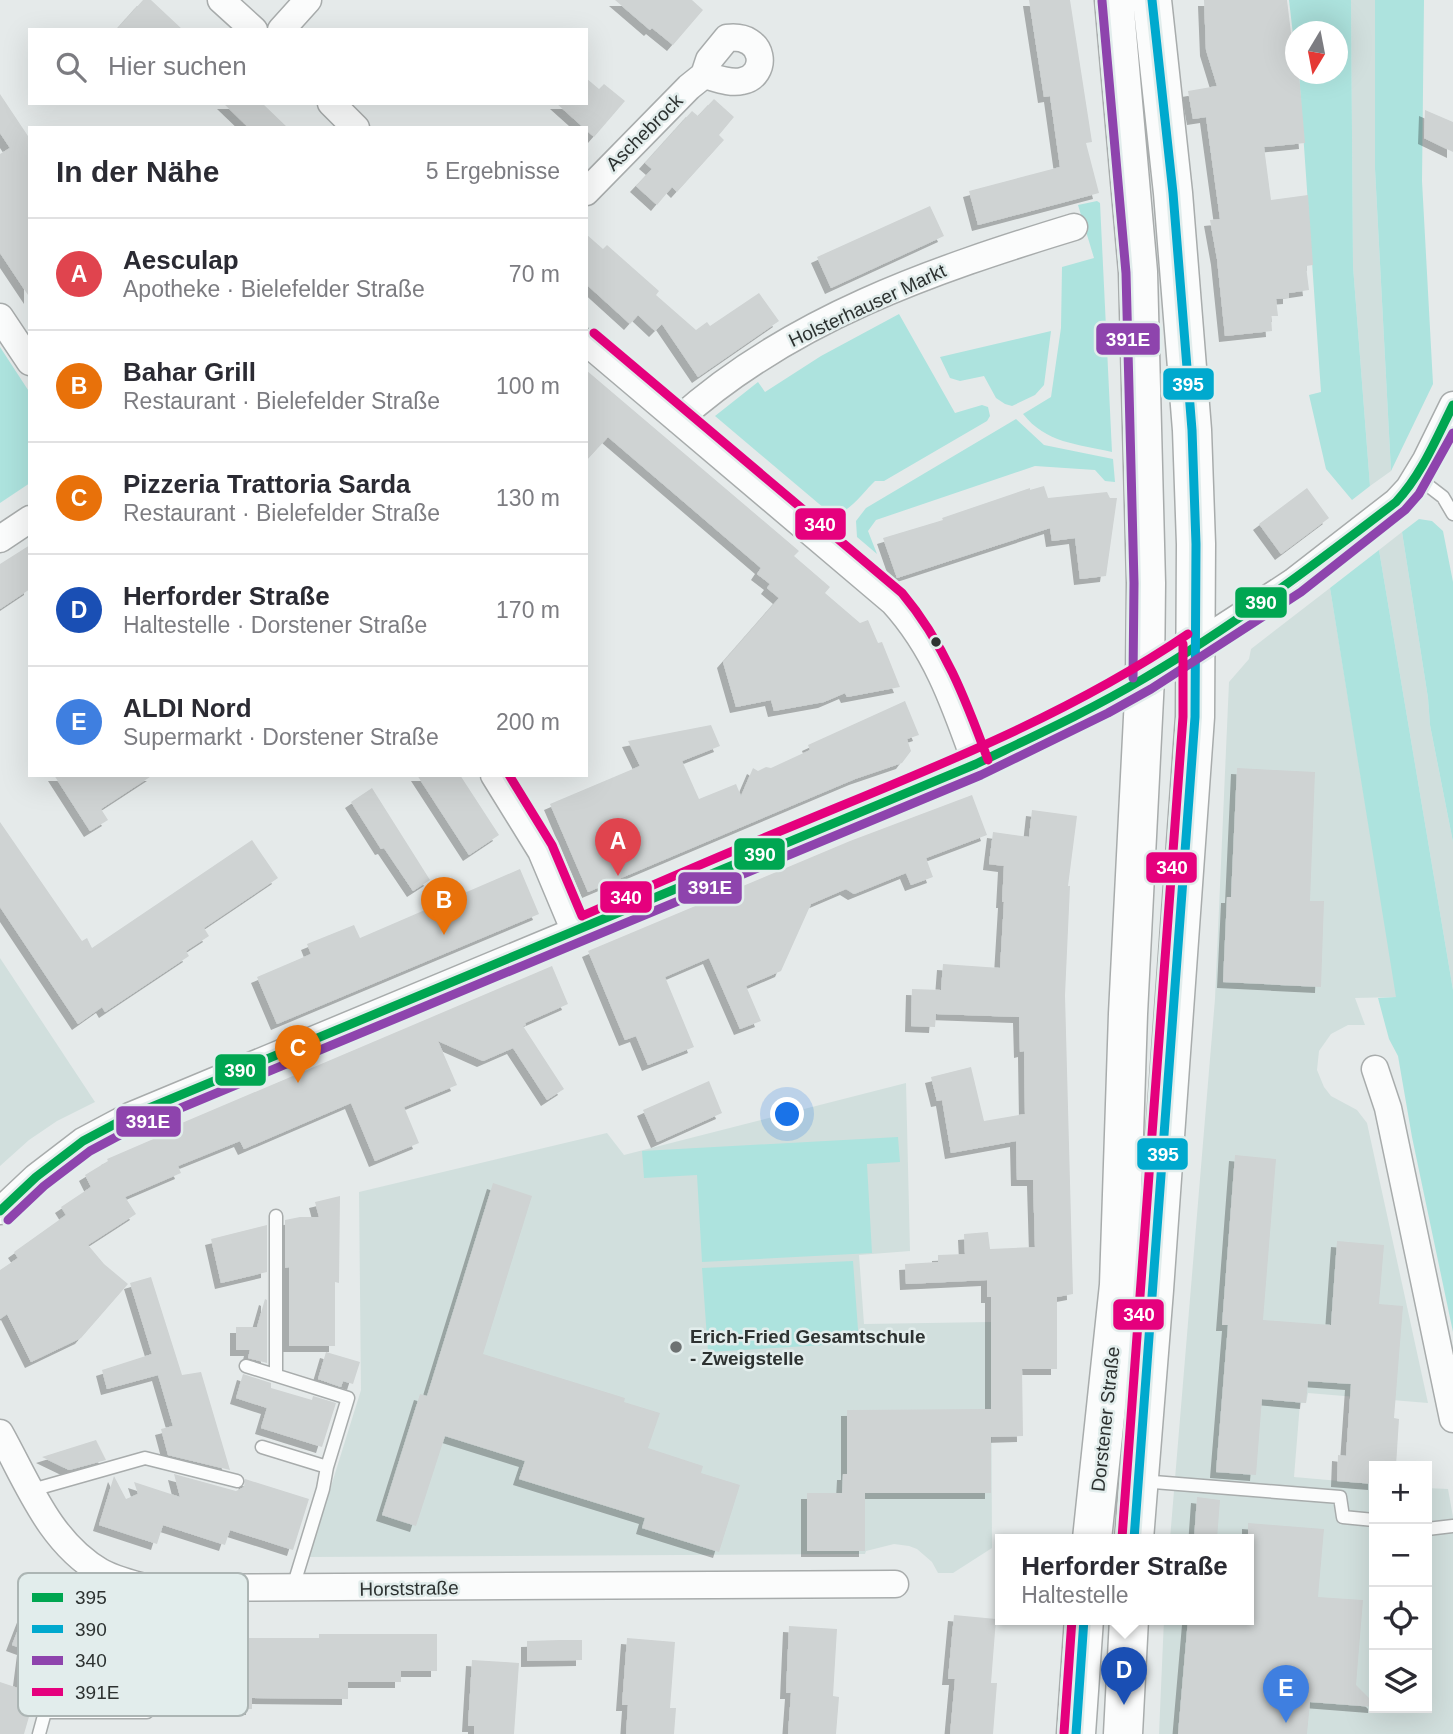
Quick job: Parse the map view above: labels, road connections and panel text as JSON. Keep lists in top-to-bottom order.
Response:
{
  "streets": {
    "main road": ["Dorstener Straße"],
    "street": ["Aschebrock", "Holsterhauser Markt", "Horststraße"]
  },
  "places": ["Erich-Fried Gesamtschule - Zweigstelle"],
  "lines": [
    "transit line 395",
    "transit line 391E",
    "transit line 340",
    "transit line 390"
  ],
  "legend": [
    "395",
    "390",
    "340",
    "391E"
  ],
  "north": "bottom",
  "page": {
    "search": "Hier suchen",
    "heading": ["In der Nähe", "5 Ergebnisse"],
    "list": [
      {
        "mark": "A",
        "name": "Aesculap",
        "note": "Apotheke · Bielefelder Straße",
        "value": "70 m"
      },
      {
        "mark": "B",
        "name": "Bahar Grill",
        "note": "Restaurant · Bielefelder Straße",
        "value": "100 m"
      },
      {
        "mark": "C",
        "name": "Pizzeria Trattoria Sarda",
        "note": "Restaurant · Bielefelder Straße",
        "value": "130 m"
      },
      {
        "mark": "D",
        "name": "Herforder Straße",
        "note": "Haltestelle · Dorstener Straße",
        "value": "170 m"
      },
      {
        "mark": "E",
        "name": "ALDI Nord",
        "note": "Supermarkt · Dorstener Straße",
        "value": "200 m"
      }
    ],
    "pins": [
      "A",
      "B",
      "C",
      "D",
      "E"
    ],
    "map_buttons": ["+", "−"],
    "popup": ["Herforder Straße", "Haltestelle"]
  }
}
